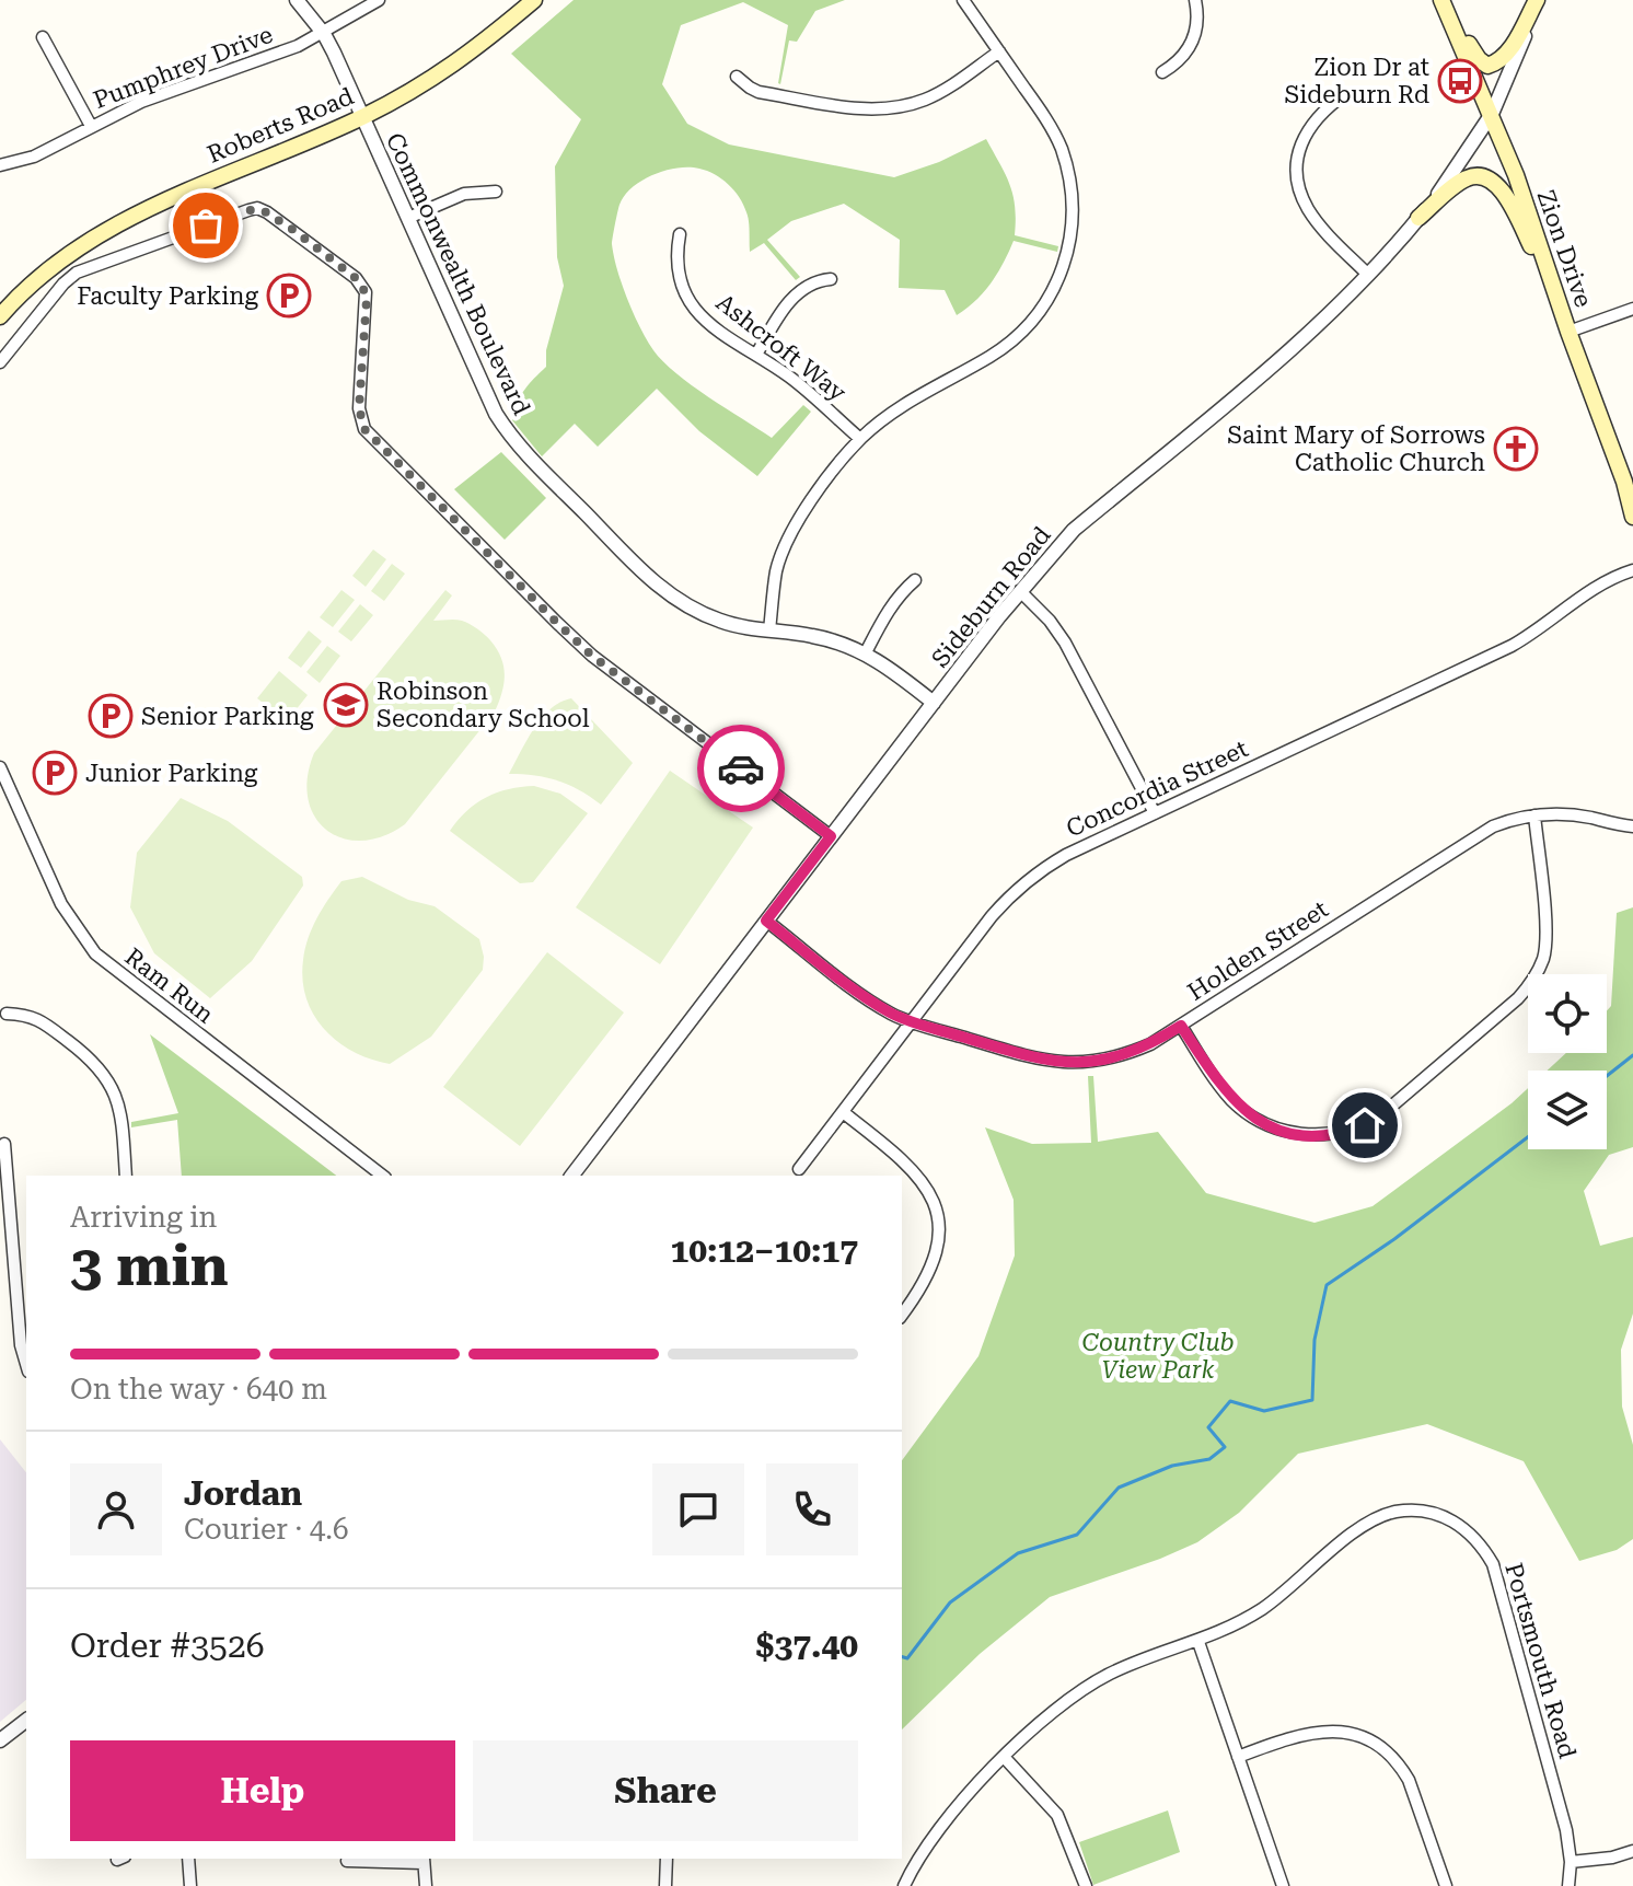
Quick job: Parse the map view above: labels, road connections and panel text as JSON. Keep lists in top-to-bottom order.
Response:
{
  "streets": {
    "main road": ["Roberts Road", "Zion Drive"],
    "street": [
      "Pumphrey Drive",
      "Commonwealth Boulevard",
      "Ashcroft Way",
      "Sideburn Road",
      "Concordia Street",
      "Holden Street",
      "Ram Run",
      "Portsmouth Road"
    ]
  },
  "crossings": [
    ["Pumphrey Drive", "Commonwealth Boulevard"],
    ["Roberts Road", "Commonwealth Boulevard"],
    ["Zion Drive", "Sideburn Road"],
    ["Commonwealth Boulevard", "Sideburn Road"],
    ["Sideburn Road", "Holden Street"],
    ["Concordia Street", "Holden Street"]
  ],
  "parks": ["Country Club View Park"],
  "places": {
    "bus stop": ["Zion Dr at Sideburn Rd"],
    "parking": ["Faculty Parking", "Senior Parking", "Junior Parking"],
    "church": ["Saint Mary of Sorrows Catholic Church"],
    "school or university": ["Robinson Secondary School"]
  },
  "page": {
    "heading": ["3 min", "Arriving in", "10:12–10:17"],
    "panel": [
      "Jordan",
      "Courier · 4.6",
      "Order #3526",
      "$37.40"
    ],
    "bar": "On the way · 640 m",
    "buttons": ["Help", "Share"]
  }
}
